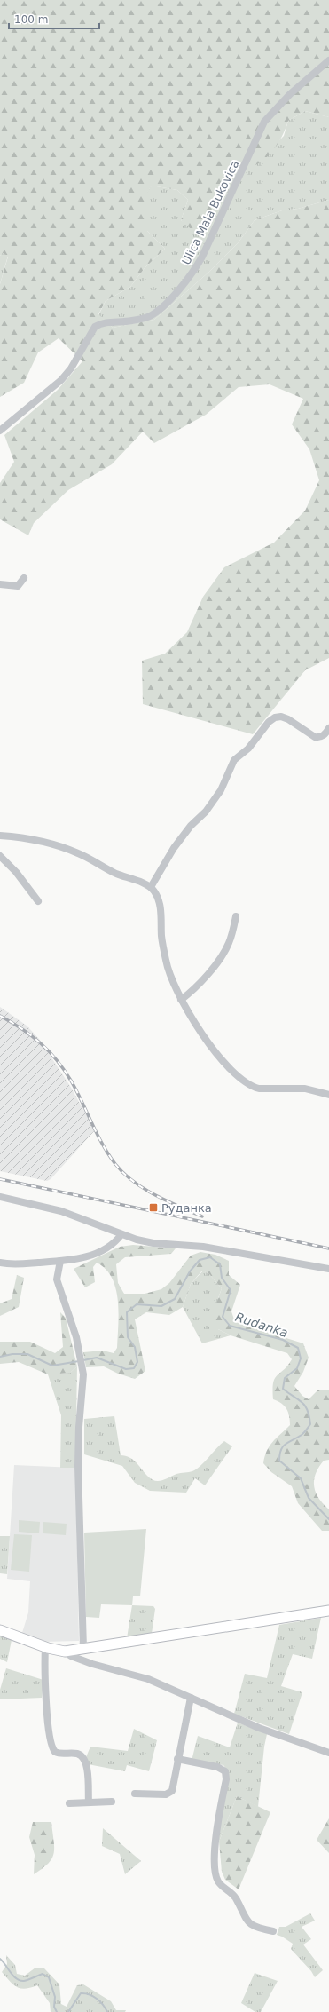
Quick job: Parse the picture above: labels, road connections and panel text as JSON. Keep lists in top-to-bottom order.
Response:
{
  "streets": {
    "street": ["Ulica Mala Bukovica"]
  },
  "water": ["Rudanka"],
  "places": {
    "transit": ["Руданка"]
  },
  "scale_bar": "100 m"
}
